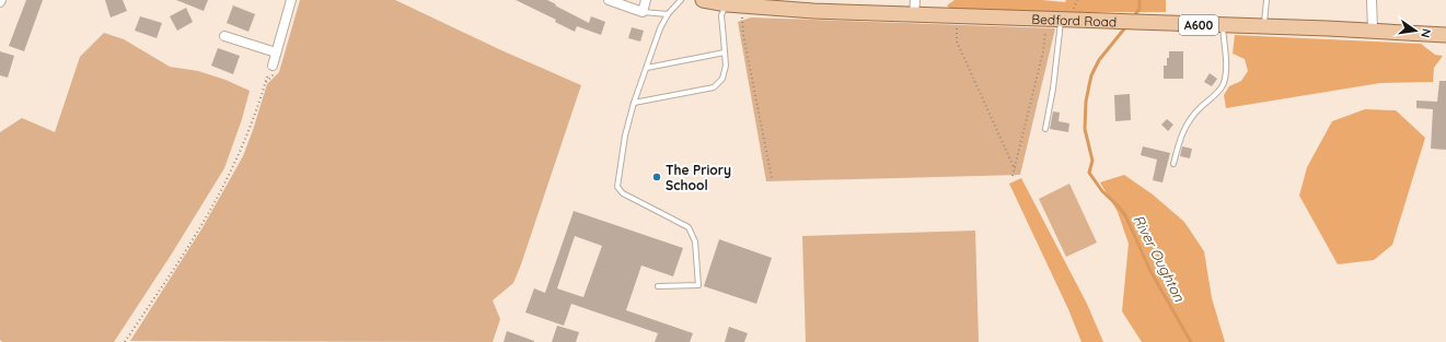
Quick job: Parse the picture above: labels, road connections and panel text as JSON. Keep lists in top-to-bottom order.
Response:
{
  "streets": {
    "main road": ["Bedford Road", "A600"]
  },
  "water": ["River Oughton"],
  "places": ["The Priory School"],
  "north": "right"
}
